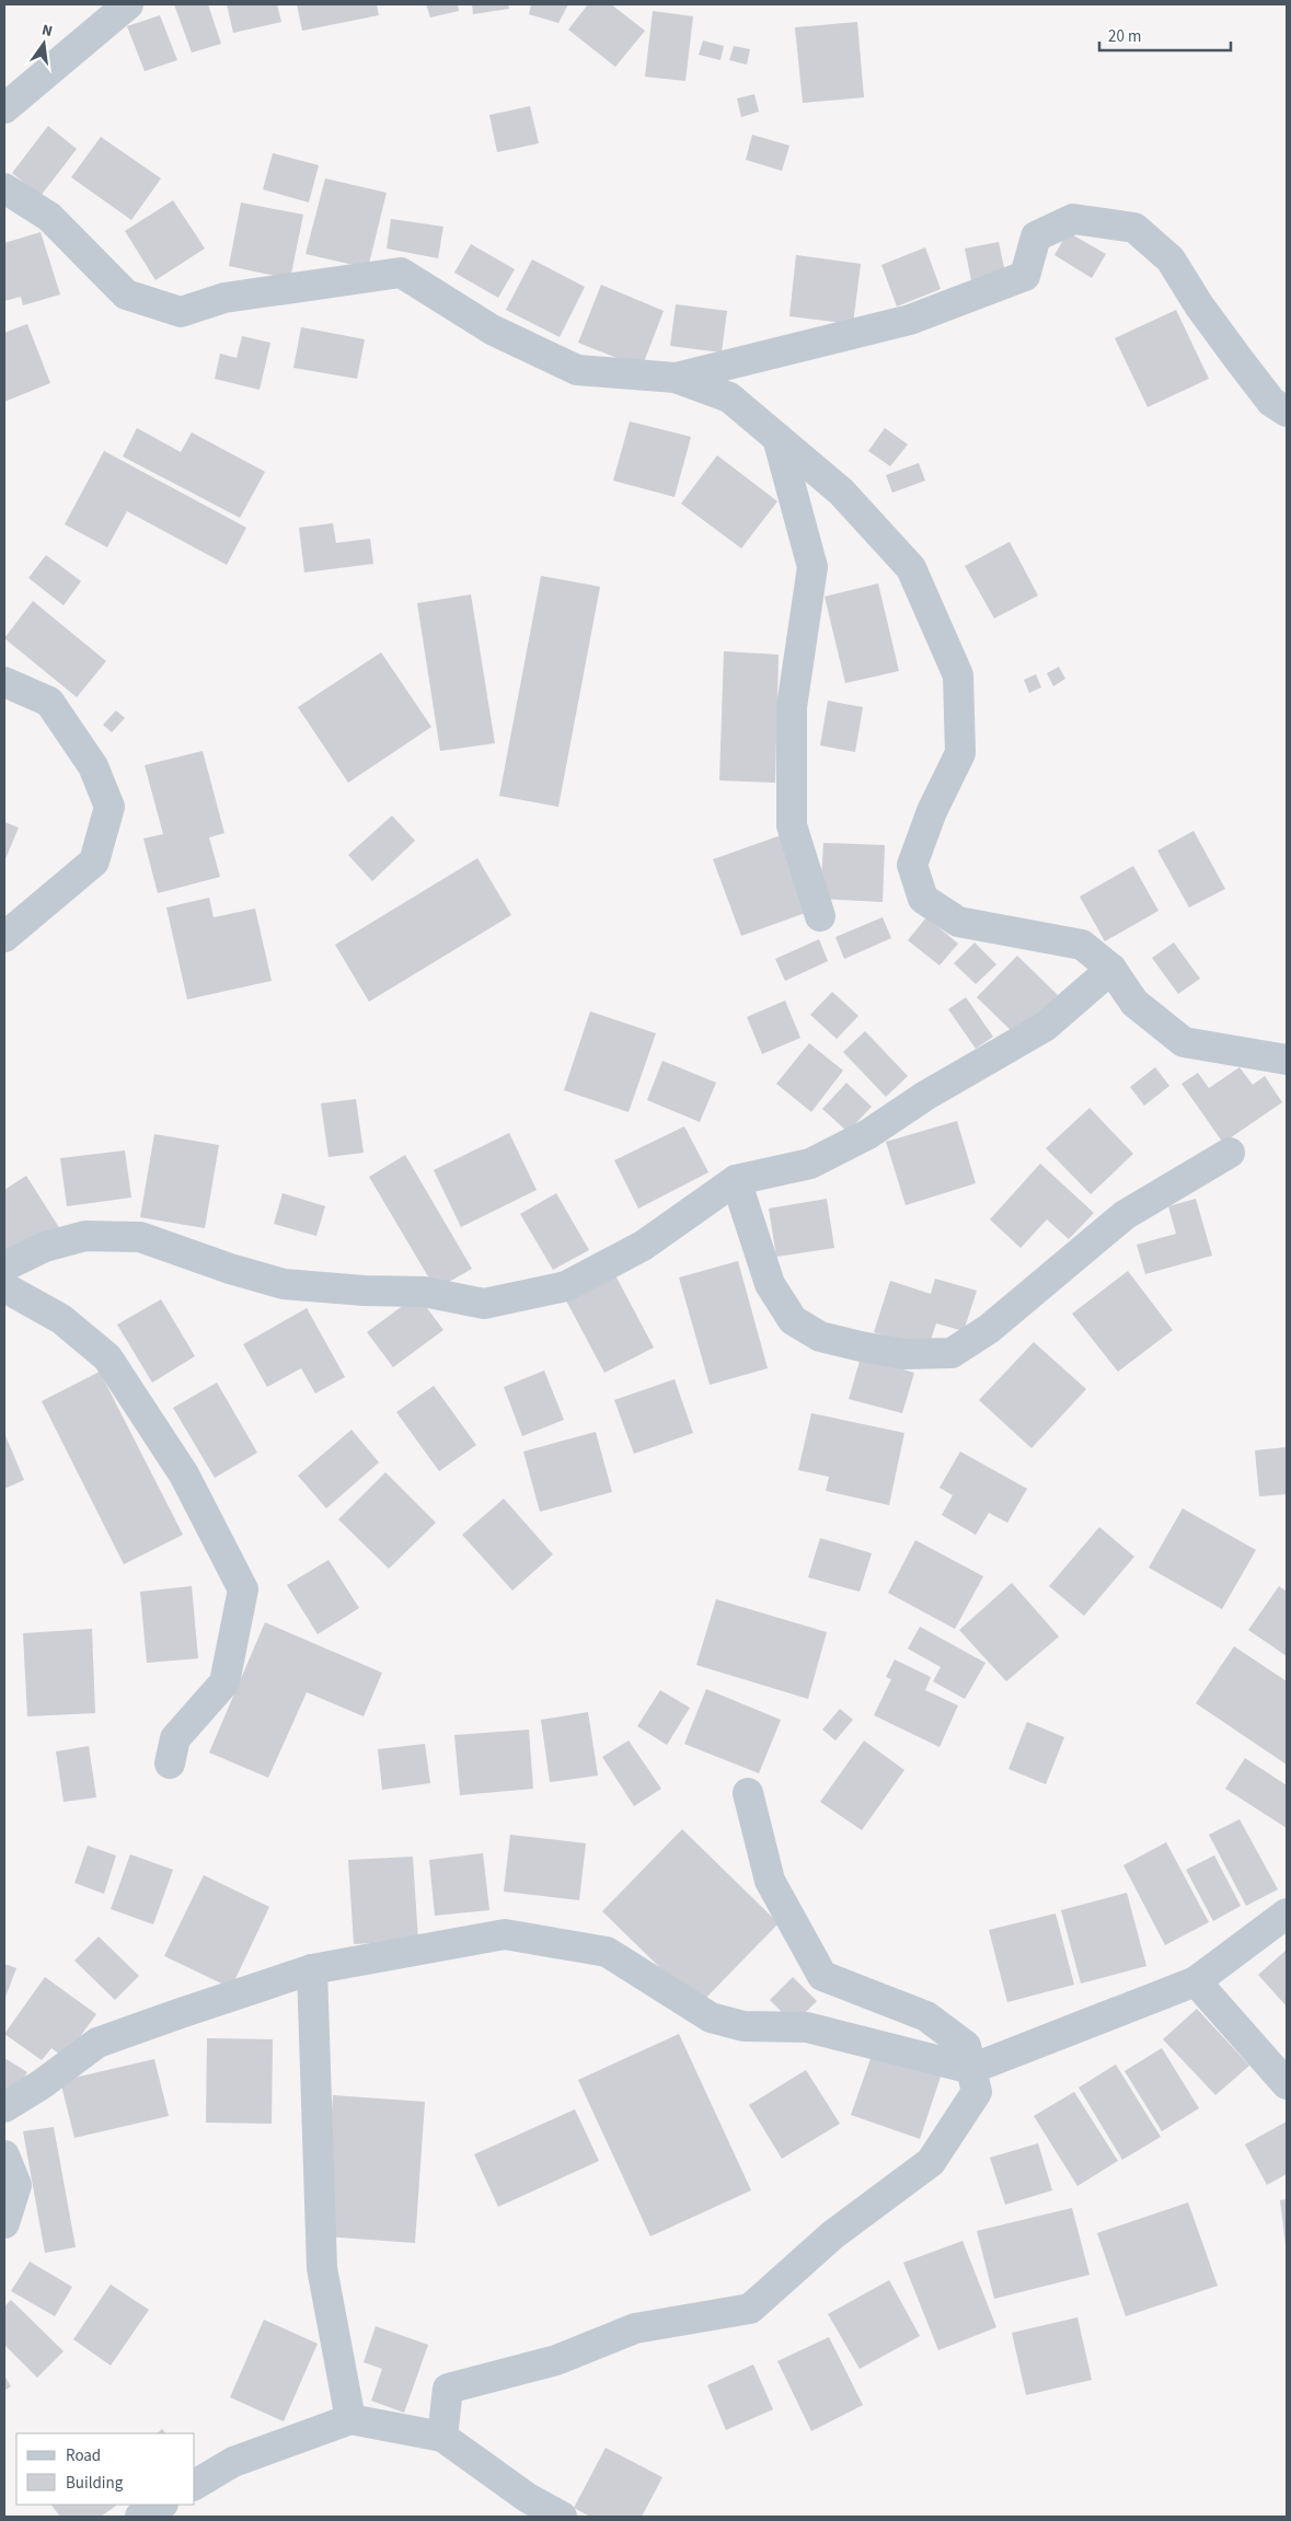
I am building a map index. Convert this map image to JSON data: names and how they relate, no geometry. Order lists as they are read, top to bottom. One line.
{"legend":["Road","Building"],"scale_bar":"20 m","north":"top"}
